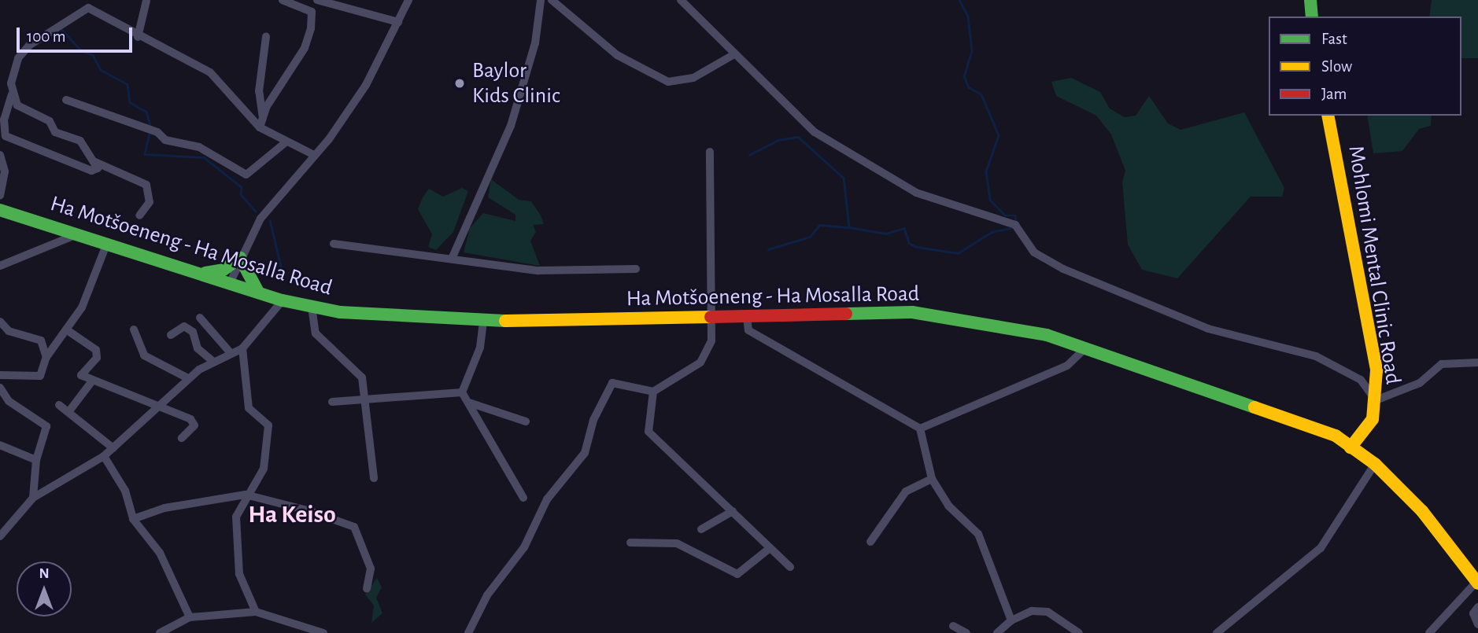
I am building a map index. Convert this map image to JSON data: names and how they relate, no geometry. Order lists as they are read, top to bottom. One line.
{"streets":{"main road":["Ha Motšoeneng - Ha Mosalla Road","Mohlomi Mental Clinic Road"]},"crossings":[["Ha Motšoeneng - Ha Mosalla Road","Mohlomi Mental Clinic Road"]],"districts":["Ha Keiso"],"places":["Baylor Kids Clinic"],"legend":["Fast","Slow","Jam"],"scale_bar":"100 m","north":"top"}
